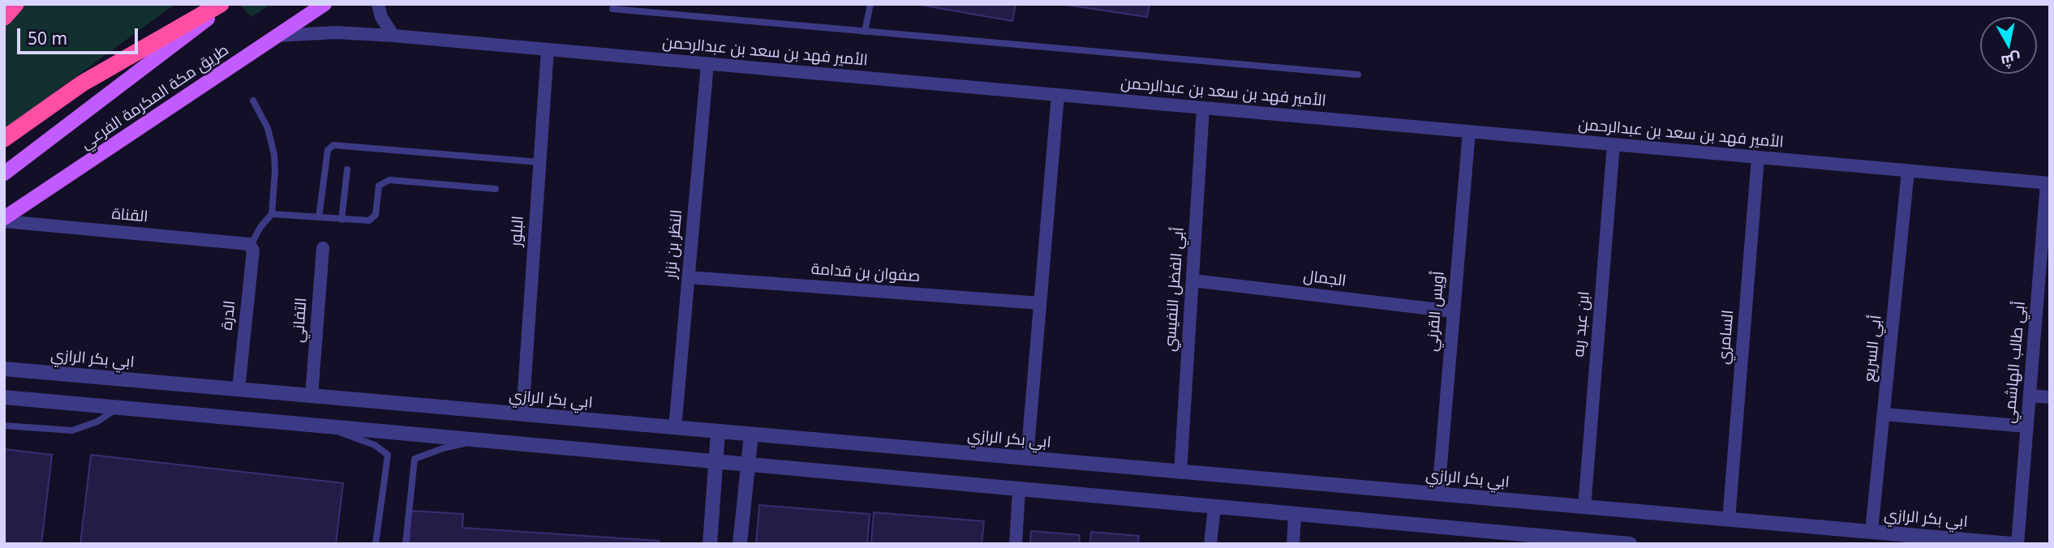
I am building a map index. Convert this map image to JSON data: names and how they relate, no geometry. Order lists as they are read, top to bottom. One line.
{"streets":{"main road":["طريق مكة المكرمة الفرعي"],"street":["الأمير فهد بن سعد بن عبدالرحمن","القناة","البلور","النظر بن نزار","صفوان بن قدامة","الجمال","أبي الفضل النفيسي","أويس القرني","الدرة","التفاني","ابن عبد ربه","السامري","أبي السريع","ابي بكر الرازي","أبي طالب الهاشمي"]},"crossings":[["الأمير فهد بن سعد بن عبدالرحمن","طريق مكة المكرمة الفرعي"],["الأمير فهد بن سعد بن عبدالرحمن","البلور"],["الأمير فهد بن سعد بن عبدالرحمن","النظر بن نزار"],["الأمير فهد بن سعد بن عبدالرحمن","أبي الفضل النفيسي"],["الأمير فهد بن سعد بن عبدالرحمن","أويس القرني"],["الأمير فهد بن سعد بن عبدالرحمن","ابن عبد ربه"],["الأمير فهد بن سعد بن عبدالرحمن","السامري"],["الأمير فهد بن سعد بن عبدالرحمن","أبي السريع"],["الأمير فهد بن سعد بن عبدالرحمن","أبي طالب الهاشمي"],["طريق مكة المكرمة الفرعي","القناة"],["القناة","الدرة"],["البلور","ابي بكر الرازي"],["النظر بن نزار","صفوان بن قدامة"],["النظر بن نزار","ابي بكر الرازي"],["الجمال","أبي الفضل النفيسي"],["الجمال","أويس القرني"],["أبي الفضل النفيسي","ابي بكر الرازي"],["أويس القرني","ابي بكر الرازي"],["الدرة","ابي بكر الرازي"],["التفاني","ابي بكر الرازي"],["ابن عبد ربه","ابي بكر الرازي"],["السامري","ابي بكر الرازي"],["أبي السريع","ابي بكر الرازي"]],"scale_bar":"50 m","north":"bottom"}
